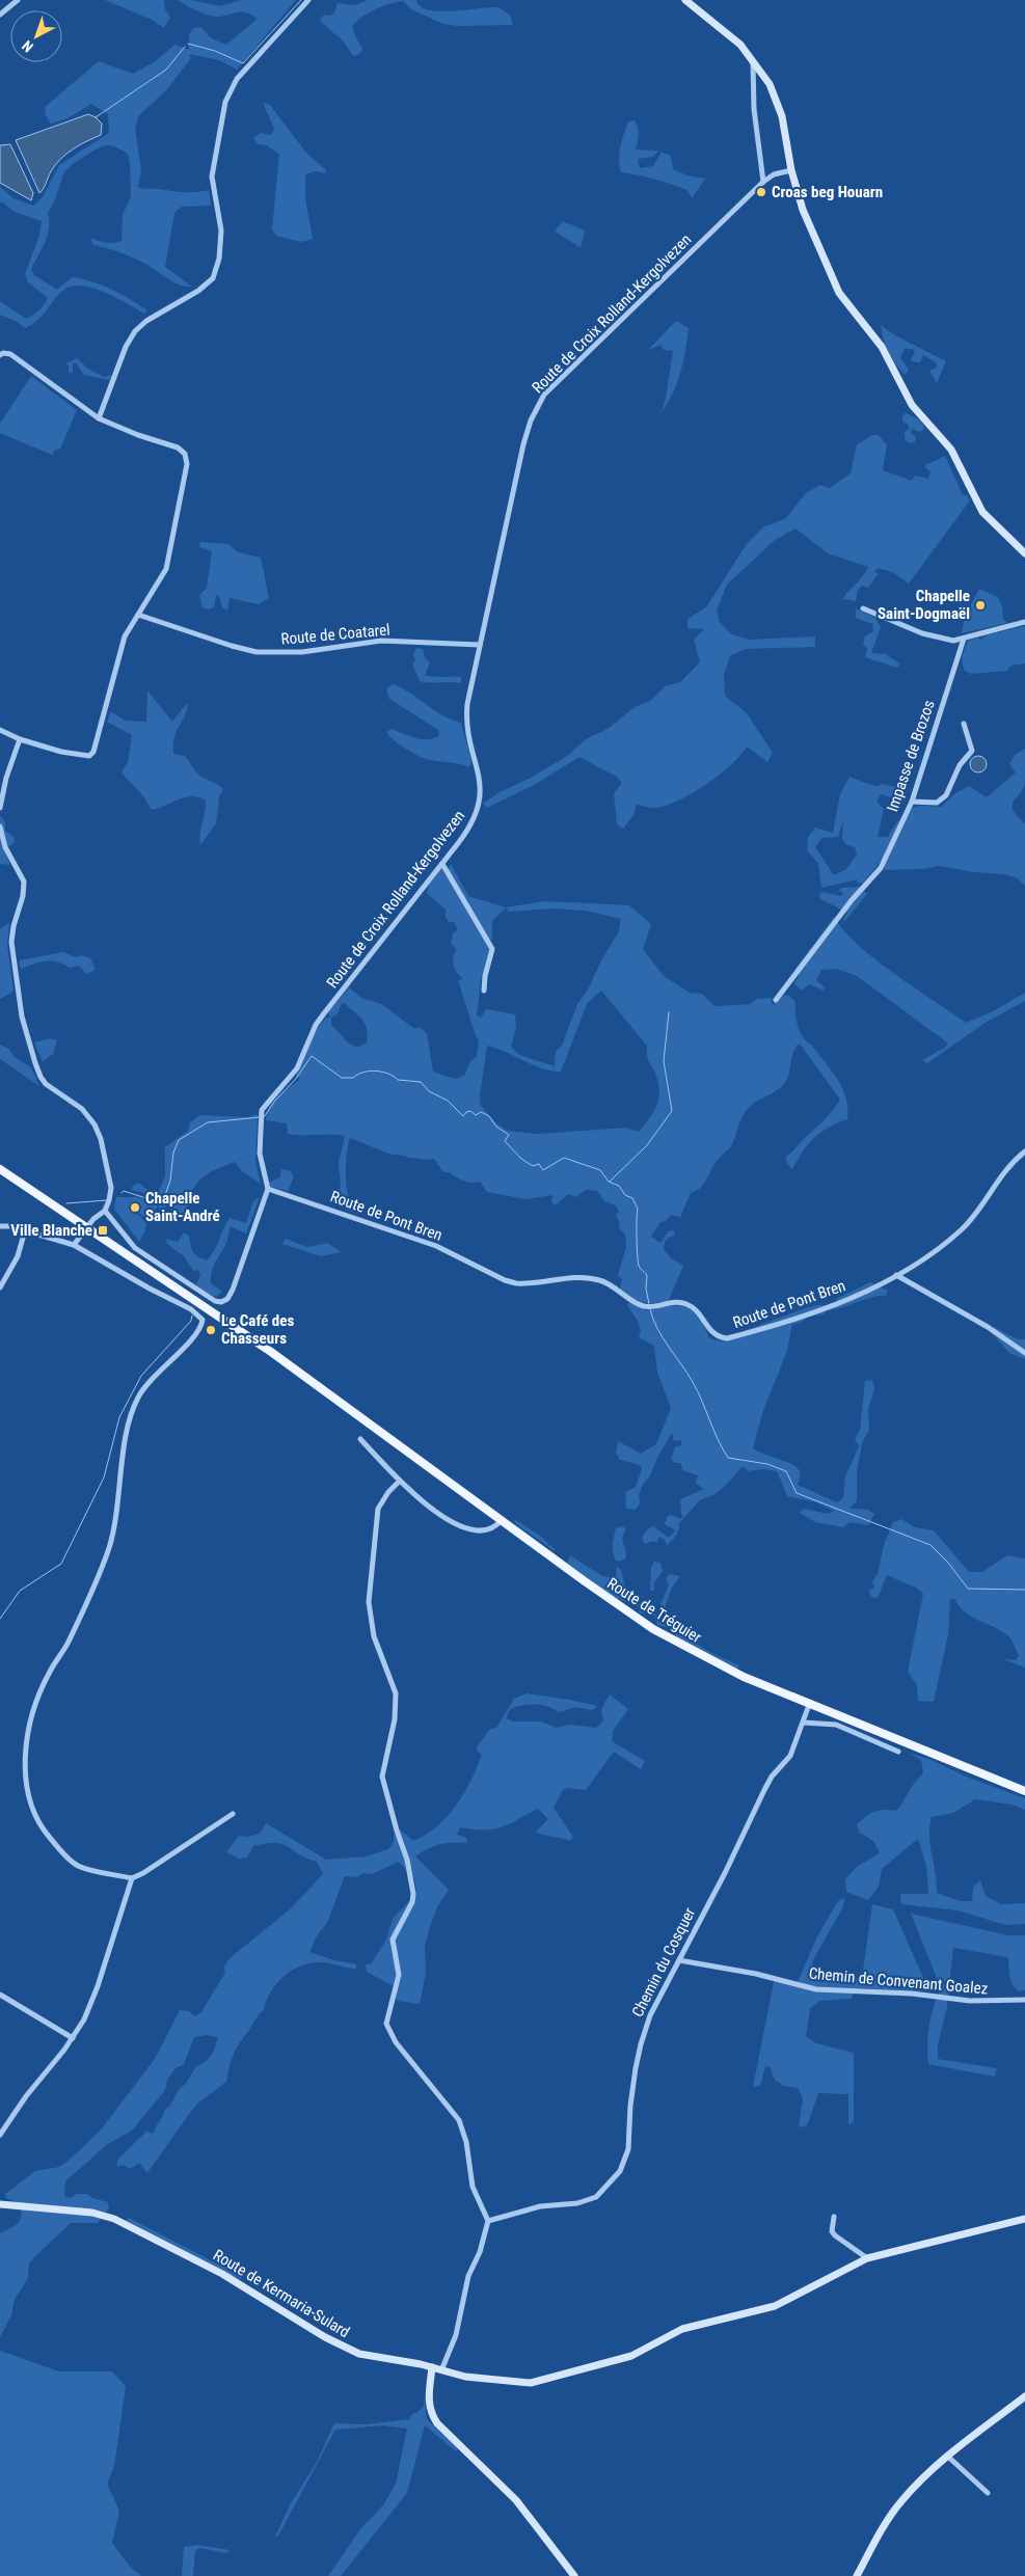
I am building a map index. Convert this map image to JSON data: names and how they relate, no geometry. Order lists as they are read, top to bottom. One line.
{"streets":{"main road":["Route de Tréguier"],"street":["Route de Croix Rolland-Kergolvezen","Route de Coatarel","Impasse de Brozos","Route de Pont Bren","Chemin du Cosquer","Chemin de Convenant Goalez","Route de Kermaria-Sulard"]},"crossings":[["Route de Croix Rolland-Kergolvezen","Route de Coatarel"],["Route de Croix Rolland-Kergolvezen","Route de Pont Bren"],["Route de Tréguier","Chemin du Cosquer"],["Chemin du Cosquer","Chemin de Convenant Goalez"]],"places":{"other":["Croas beg Houarn","Chapelle Saint-Dogmaël","Chapelle Saint-André","Le Café des Chasseurs"],"transit":["Ville Blanche"]},"north":"bottom left"}
